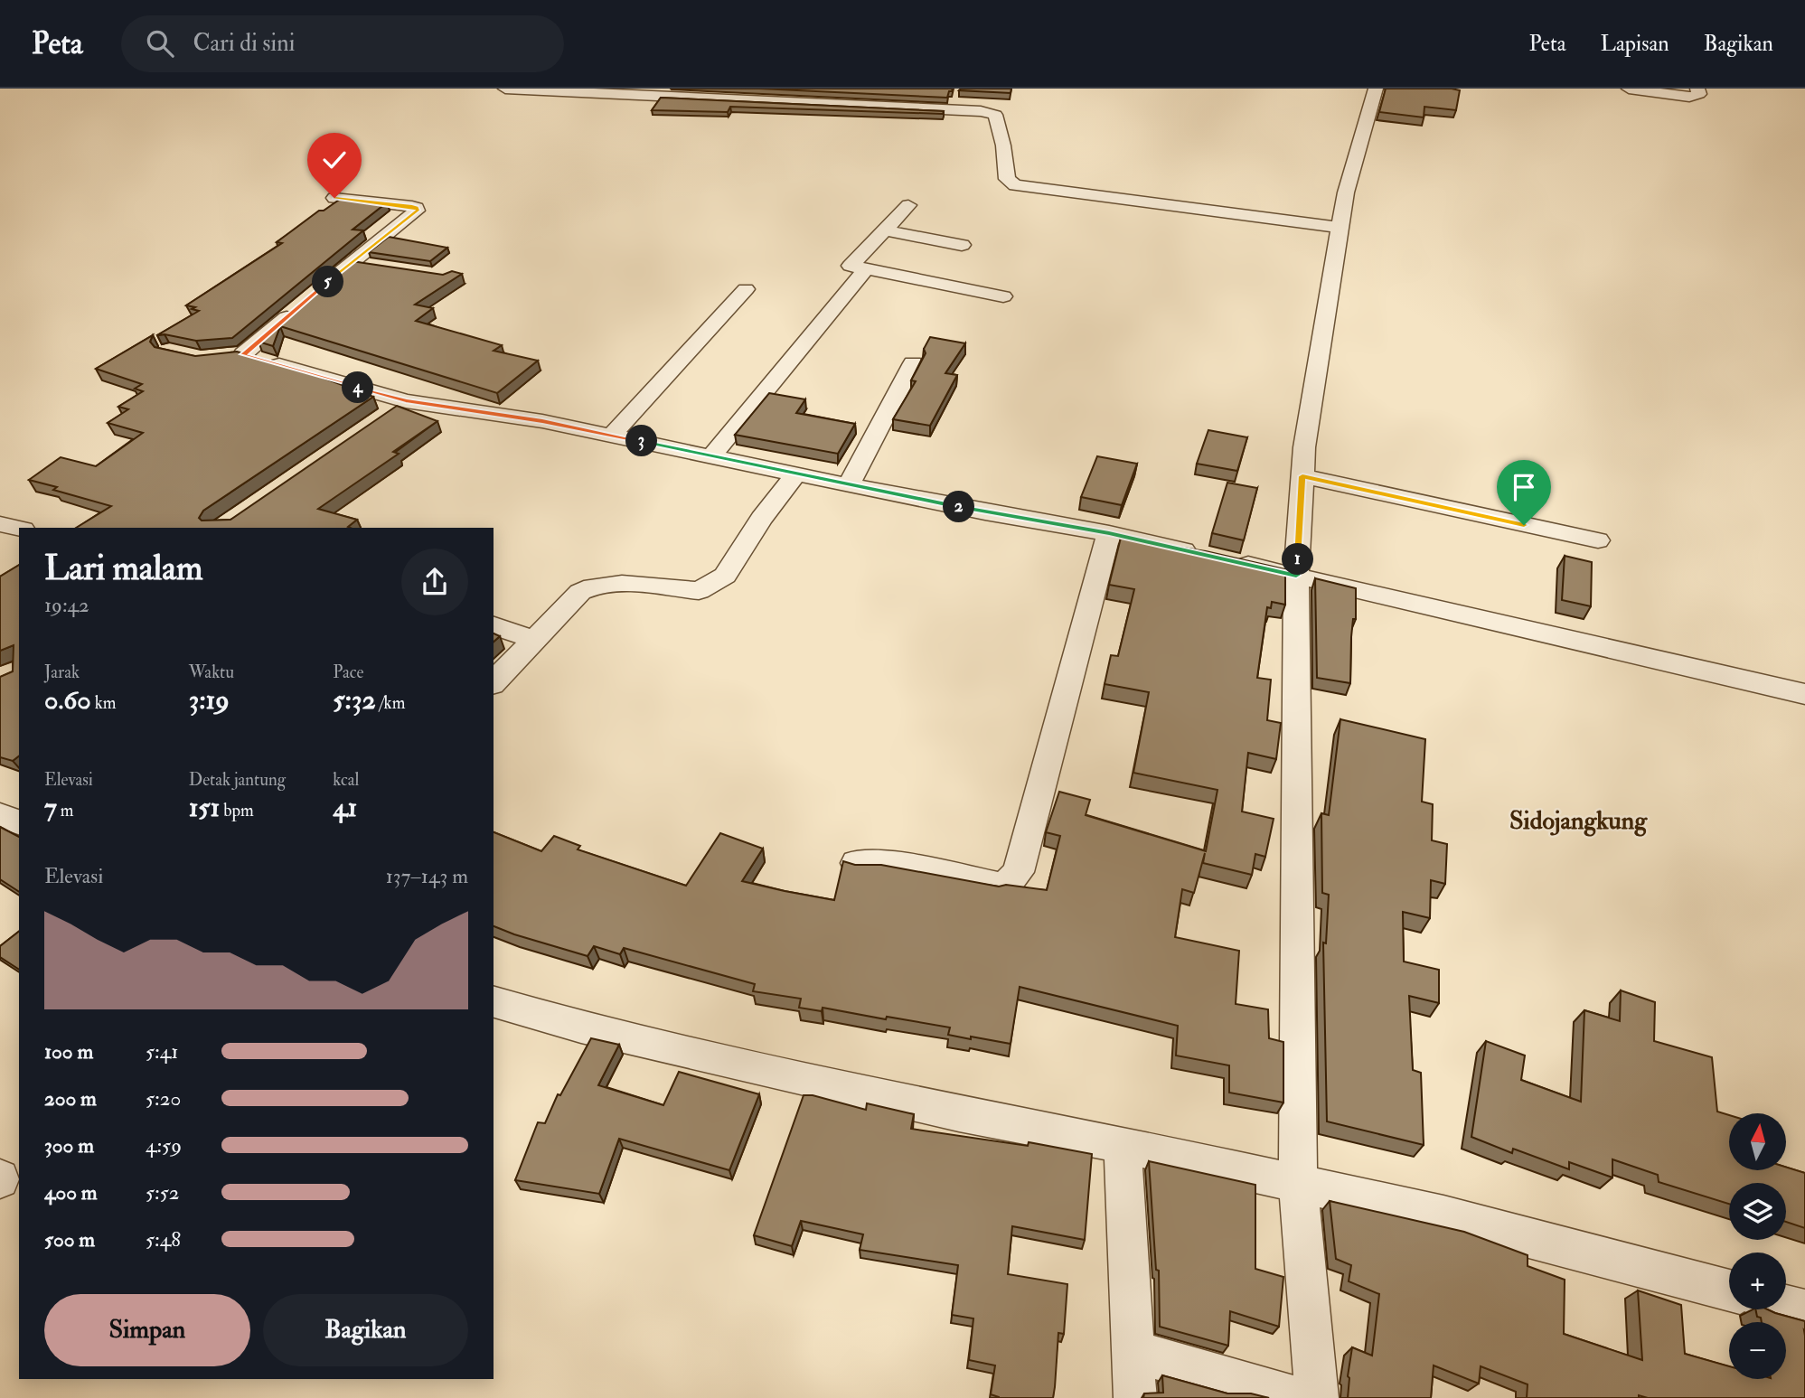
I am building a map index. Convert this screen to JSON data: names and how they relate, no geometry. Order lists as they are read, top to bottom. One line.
{"districts":["Sidojangkung"],"north":"top","page":{"header":"Peta","search":"Cari di sini","nav":["Peta","Lapisan","Bagikan"],"pins":["5","4","3","2","1"],"heading":["Lari malam","19:42"],"stats":[["Jarak","0.60 km"],["Waktu","3:19"],["Pace","5:32 /km"],["Elevasi","7 m"],["Detak jantung","151 bpm"],["kcal","41"]],"chart":["Elevasi","137–143 m"],"list":[{"name":"100 m","note":"5:41"},{"name":"200 m","note":"5:20"},{"name":"300 m","note":"4:59"},{"name":"400 m","note":"5:52"},{"name":"500 m","note":"5:48"}],"map_buttons":["+","−"],"buttons":["Simpan","Bagikan"]}}
